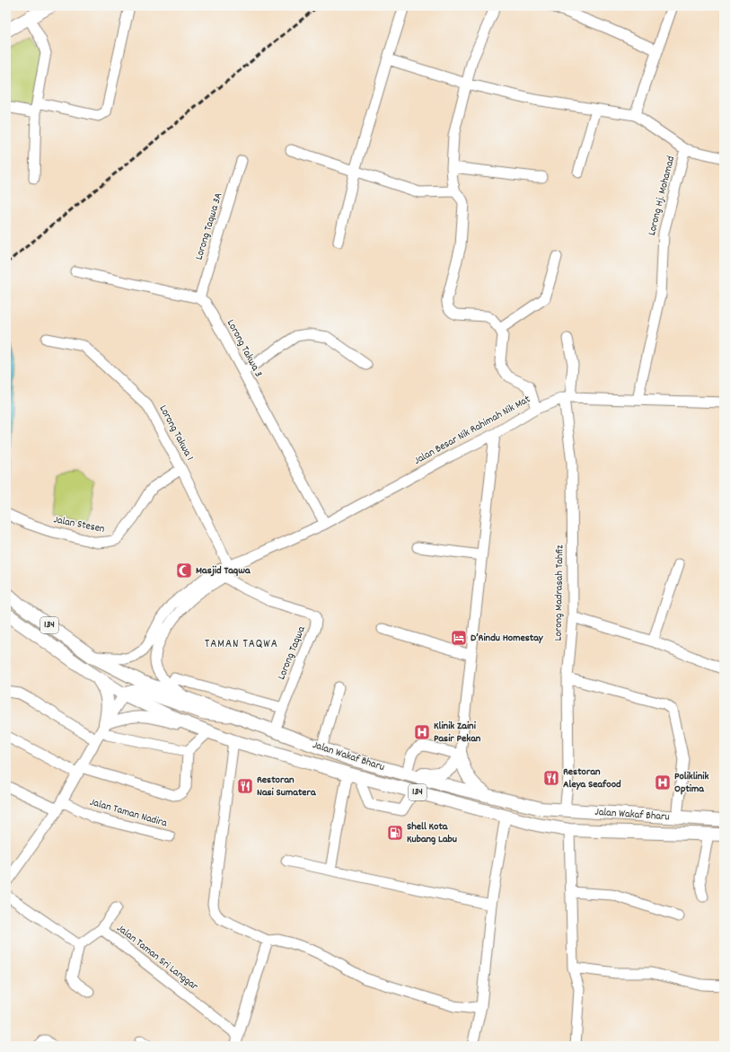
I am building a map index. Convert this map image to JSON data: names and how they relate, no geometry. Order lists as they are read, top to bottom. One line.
{"streets":{"main road":["134","Jalan Wakaf Bharu"],"street":["Lorong Hj. Mohamad","Lorong Taqwa 3A","Lorong Takwa 3","Jalan Besar Nik Rahimah Nik Mat","Lorong Takwa 1","Jalan Stesen","Lorong Madrasah Tahfiz","Lorong Taqwa","Jalan Taman Nadira","Jalan Taman Sri Langgar"]},"crossings":[["Lorong Hj. Mohamad","Jalan Besar Nik Rahimah Nik Mat"],["Lorong Taqwa 3A","Lorong Takwa 3"],["Lorong Takwa 3","Jalan Besar Nik Rahimah Nik Mat"],["Jalan Besar Nik Rahimah Nik Mat","Lorong Takwa 1"],["Jalan Besar Nik Rahimah Nik Mat","Lorong Madrasah Tahfiz"],["Jalan Besar Nik Rahimah Nik Mat","Lorong Taqwa"],["Jalan Besar Nik Rahimah Nik Mat","Jalan Wakaf Bharu"],["Lorong Takwa 1","Jalan Stesen"],["Lorong Madrasah Tahfiz","Jalan Wakaf Bharu"],["Lorong Taqwa","Jalan Wakaf Bharu"]],"districts":["TAMAN TAQWA"],"places":{"mosque":["Masjid Taqwa"],"hotel":["D’Rindu Homestay"],"hospital":["Klinik Zaini Pasir Pekan","Poliklinik Optima"],"restaurant":["Restoran Aleya Seafood","Restoran Nasi Sumatera"],"fuel station":["Shell Kota Kubang Labu"]}}
